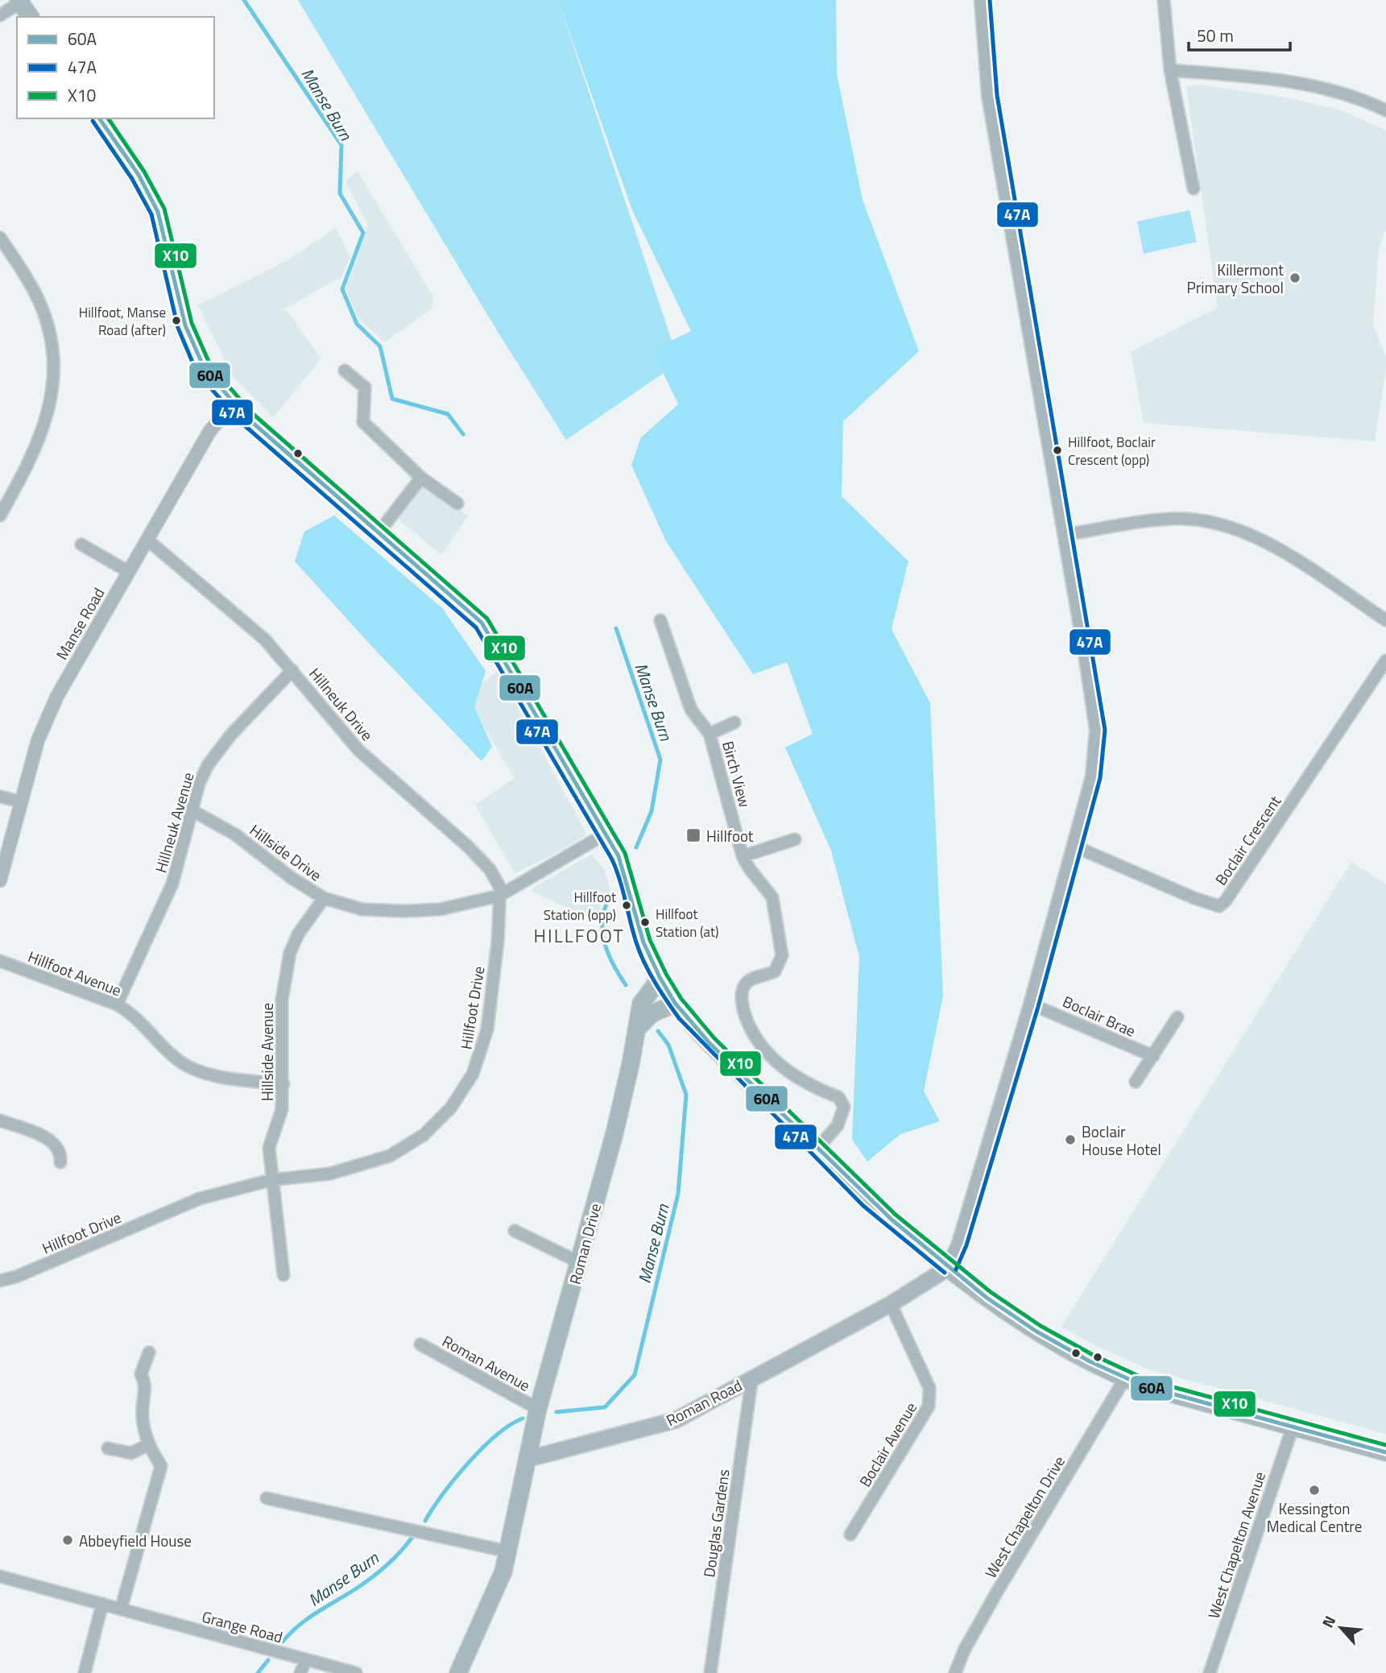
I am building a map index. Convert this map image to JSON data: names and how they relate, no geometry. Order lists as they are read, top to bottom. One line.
{"streets":{"main road":["Roman Drive","Roman Road"],"street":["Manse Road","Hillneuk Drive","Birch View","Hillneuk Avenue","Boclair Crescent","Hillside Drive","Hillfoot Avenue","Hillfoot Drive","Boclair Brae","Hillside Avenue","Roman Avenue","Boclair Avenue","West Chapelton Drive","Douglas Gardens","West Chapelton Avenue","Grange Road"]},"crossings":[["Manse Road","Hillneuk Drive"],["Hillneuk Drive","Hillneuk Avenue"],["Hillneuk Drive","Hillside Drive"],["Hillneuk Drive","Hillfoot Drive"],["Hillneuk Avenue","Hillside Drive"],["Hillneuk Avenue","Hillfoot Avenue"],["Hillside Drive","Hillfoot Drive"],["Hillside Drive","Hillside Avenue"],["Hillfoot Avenue","Hillside Avenue"],["Hillfoot Drive","Hillside Avenue"],["Roman Drive","Roman Avenue"],["Roman Drive","Roman Road"],["Roman Road","Boclair Avenue"],["Roman Road","Douglas Gardens"]],"districts":["HILLFOOT"],"water":["Manse Burn"],"places":{"other":["Killermont Primary School","Hillfoot, Manse Road (after)","Hillfoot, Boclair Crescent (opp)","Hillfoot Station (opp)","Hillfoot Station (at)","Boclair House Hotel","Kessington Medical Centre","Abbeyfield House"],"transit":["Hillfoot"]},"lines":["transit line 47A","transit line 60A","transit line X10"],"legend":["60A","47A","X10"],"scale_bar":"50 m","north":"top left"}
